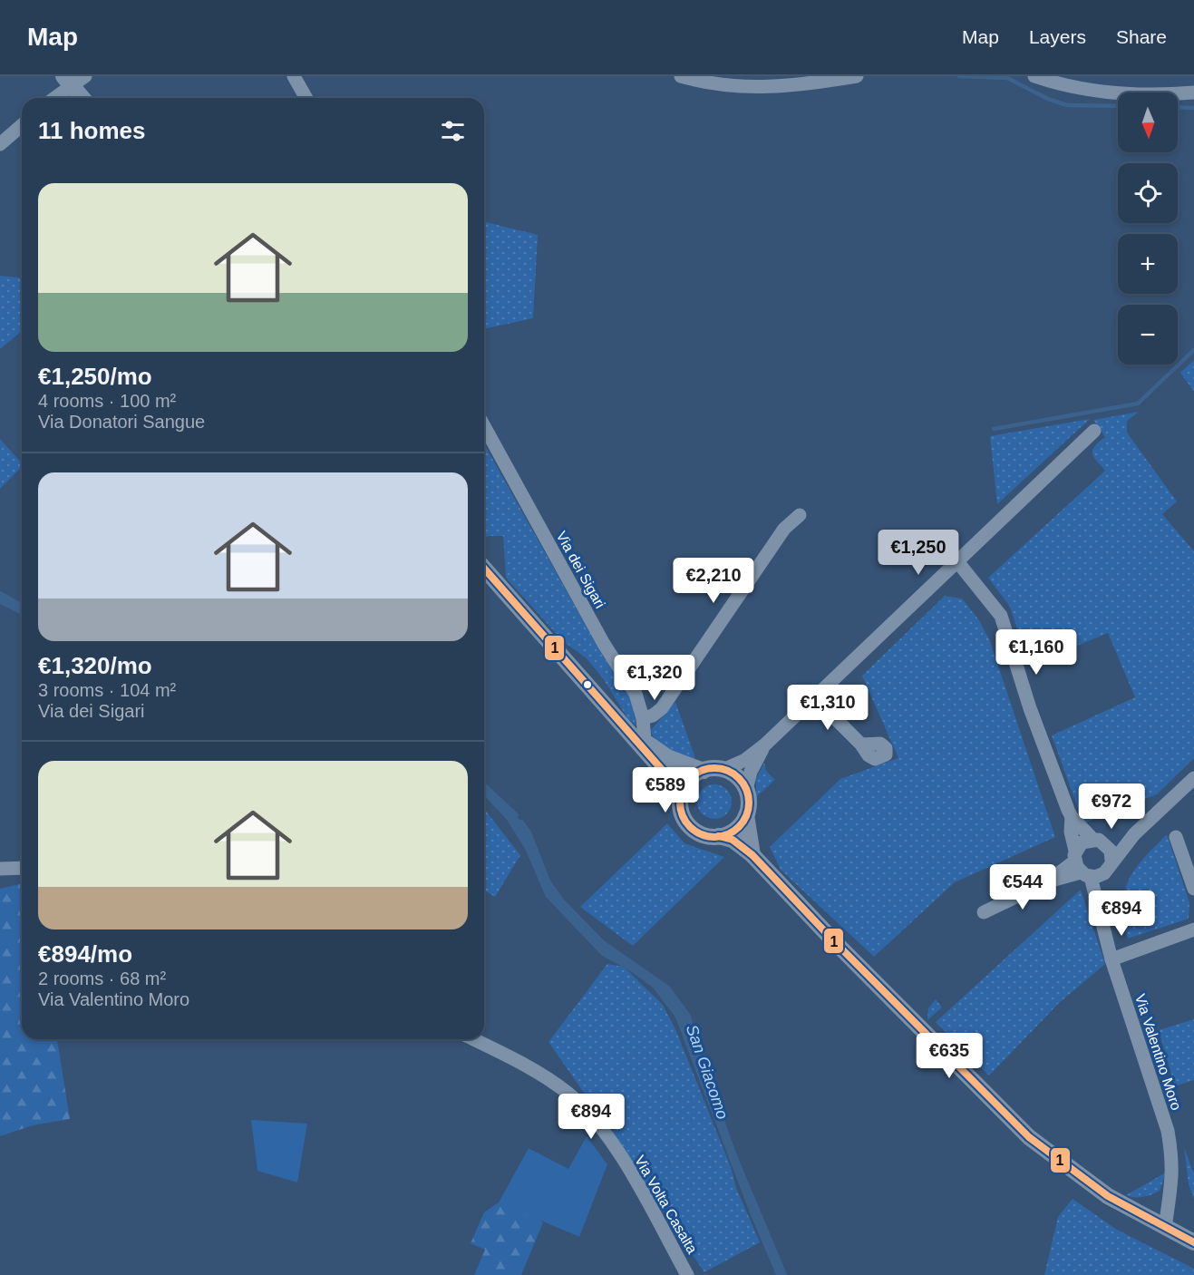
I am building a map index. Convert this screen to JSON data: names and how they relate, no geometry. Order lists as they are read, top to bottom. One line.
{"streets":{"street":["Via dei Sigari","Via Valentino Moro","Via Volta Casalta"]},"water":["San Giacomo"],"lines":["transit line 1"],"north":"bottom","page":{"header":"Map","nav":["Map","Layers","Share"],"map_buttons":["+","−"],"heading":"11 homes","list":[{"name":"€1,250/mo","note":"4 rooms · 100 m² · Via Donatori Sangue"},{"name":"€1,320/mo","note":"3 rooms · 104 m² · Via dei Sigari"},{"name":"€894/mo","note":"2 rooms · 68 m² · Via Valentino Moro"}],"price":["€1,250","€2,210","€1,160","€1,320","€1,310","€589","€972","€544","€894","€635","€894"]}}
